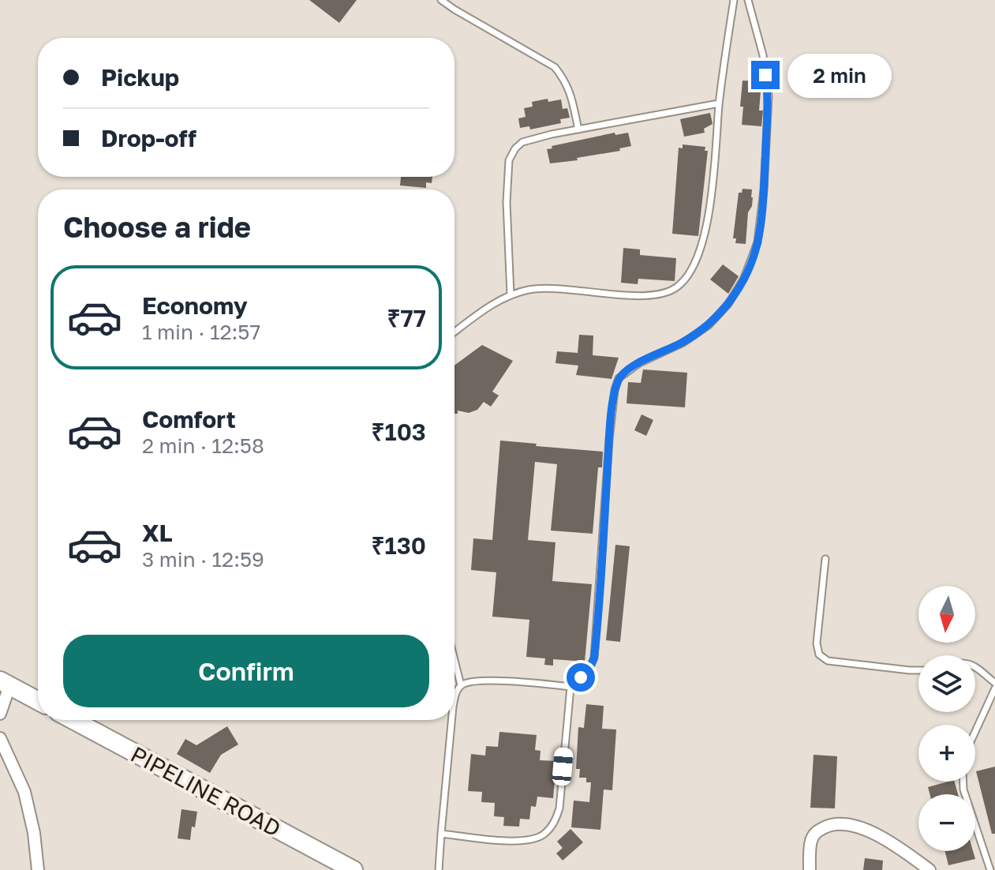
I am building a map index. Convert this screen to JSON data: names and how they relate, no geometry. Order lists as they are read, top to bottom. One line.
{"streets":{"main road":["PIPELINE ROAD"]},"north":"bottom","page":{"banner":["Pickup","Drop-off"],"bubble":"2 min","heading":"Choose a ride","list":[{"name":"Economy","note":"1 min · 12:57","value":"₹77"},{"name":"Comfort","note":"2 min · 12:58","value":"₹103"},{"name":"XL","note":"3 min · 12:59","value":"₹130"}],"map_buttons":["+","−"],"buttons":"Confirm"}}
